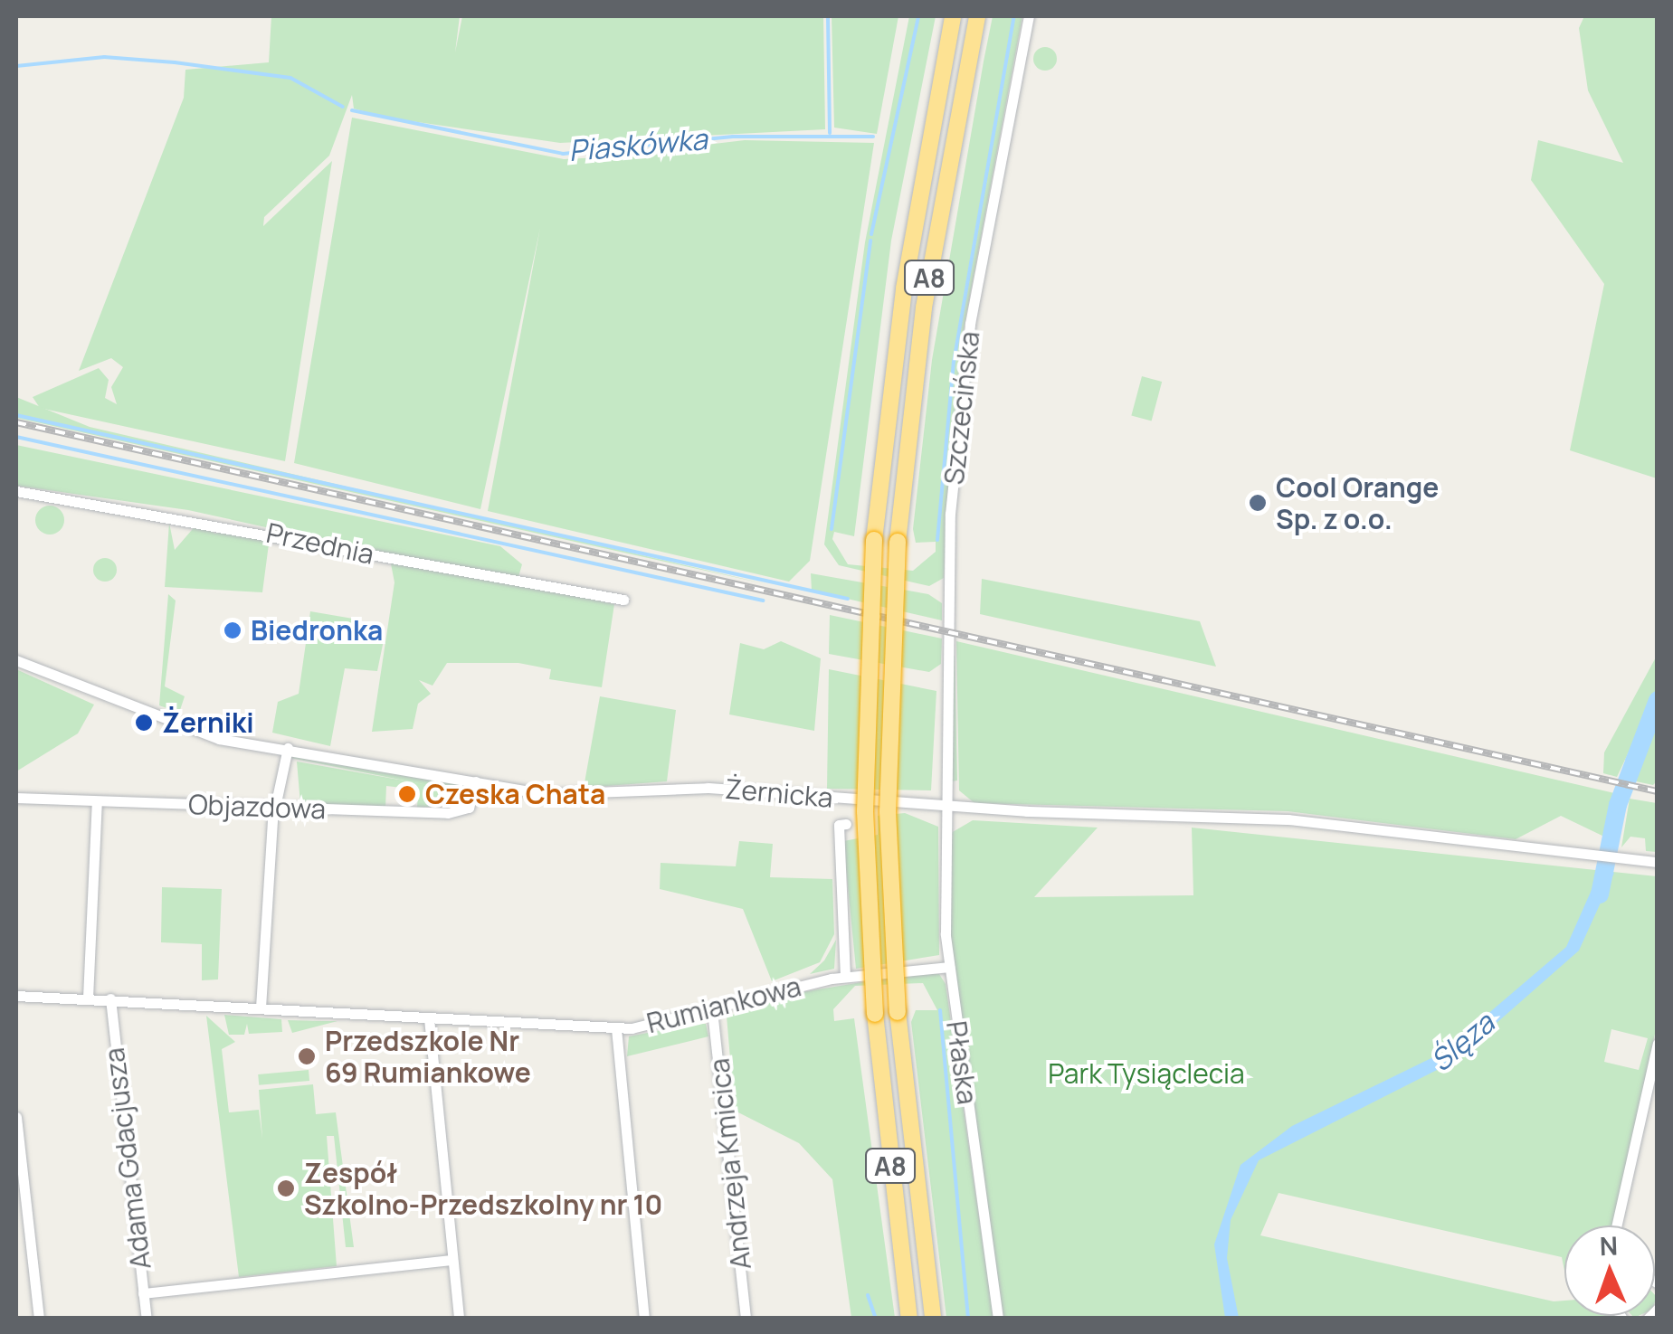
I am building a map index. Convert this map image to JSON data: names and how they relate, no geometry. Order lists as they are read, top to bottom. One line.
{"streets":{"highway":["A8"],"street":["Szczecińska","Przednia","Żernicka","Objazdowa","Rumiankowa","Płaska","Adama Gdacjusza","Andrzeja Kmicica"]},"crossings":[["Szczecińska","Żernicka"],["Szczecińska","Płaska"],["Żernicka","Objazdowa"],["Żernicka","Płaska"],["Rumiankowa","Płaska"],["Rumiankowa","Adama Gdacjusza"],["Rumiankowa","Andrzeja Kmicica"]],"water":["Piaskówka","Ślęza"],"parks":["Park Tysiąclecia"],"places":["Cool Orange Sp. z o.o.","Biedronka","Żerniki","Czeska Chata","Przedszkole Nr 69 Rumiankowe","Zespół Szkolno-Przedszkolny nr 10"],"north":"top"}
